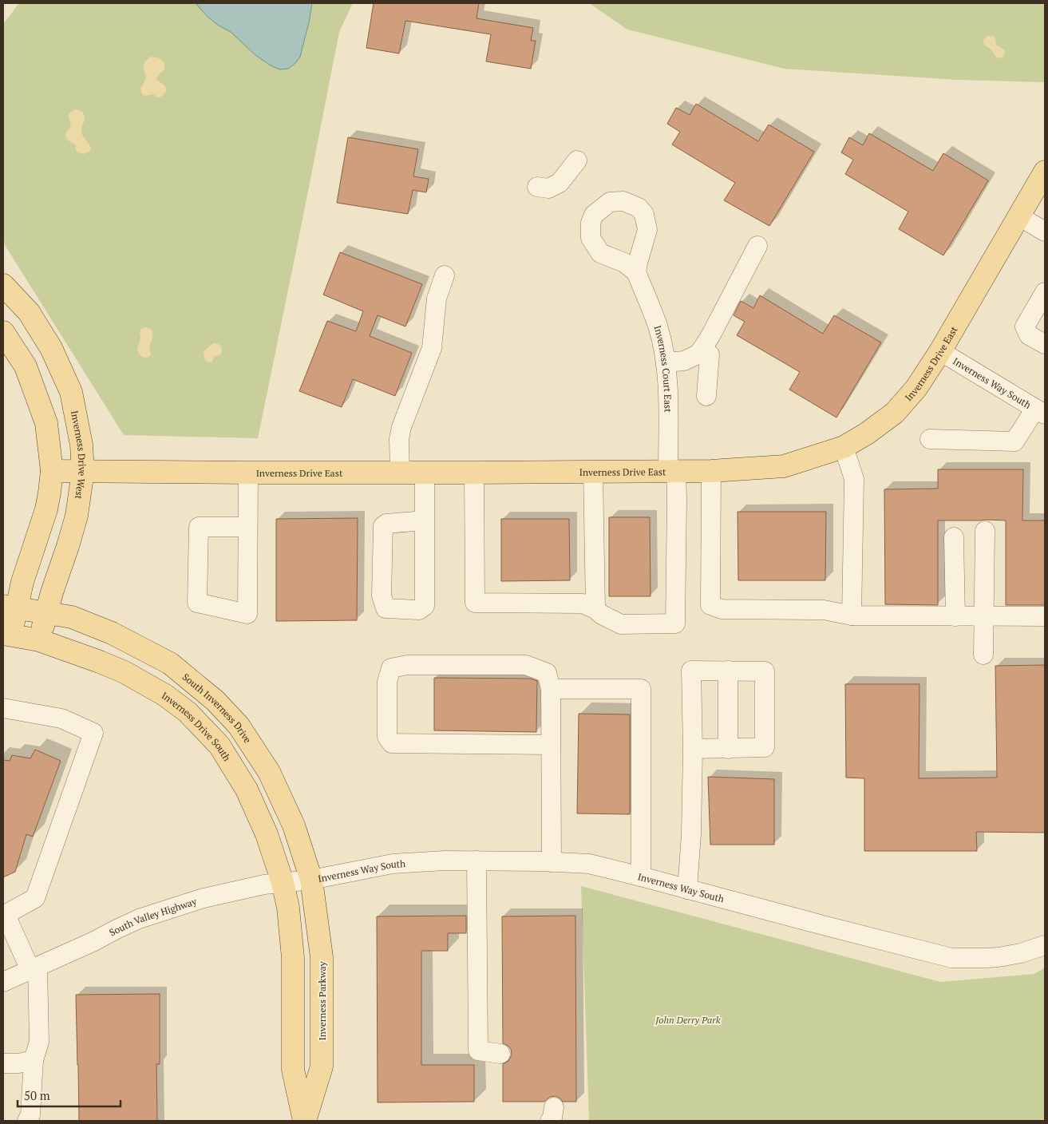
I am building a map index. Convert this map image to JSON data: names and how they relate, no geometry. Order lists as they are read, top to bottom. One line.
{"streets":{"main road":["Inverness Drive East","Inverness Drive West","South Inverness Drive","Inverness Drive South","Inverness Parkway"],"street":["Inverness Court East","Inverness Way South","South Valley Highway"]},"crossings":[["Inverness Drive East","Inverness Court East"],["Inverness Drive East","Inverness Way South"],["Inverness Drive East","Inverness Drive West"],["Inverness Way South","South Inverness Drive"],["Inverness Way South","South Valley Highway"],["Inverness Way South","Inverness Parkway"],["Inverness Drive West","South Inverness Drive"],["Inverness Drive West","Inverness Drive South"],["South Inverness Drive","South Valley Highway"],["South Inverness Drive","Inverness Parkway"],["Inverness Drive South","South Valley Highway"],["Inverness Drive South","Inverness Parkway"],["South Valley Highway","Inverness Parkway"]],"parks":["John Derry Park"],"scale_bar":"50 m"}
